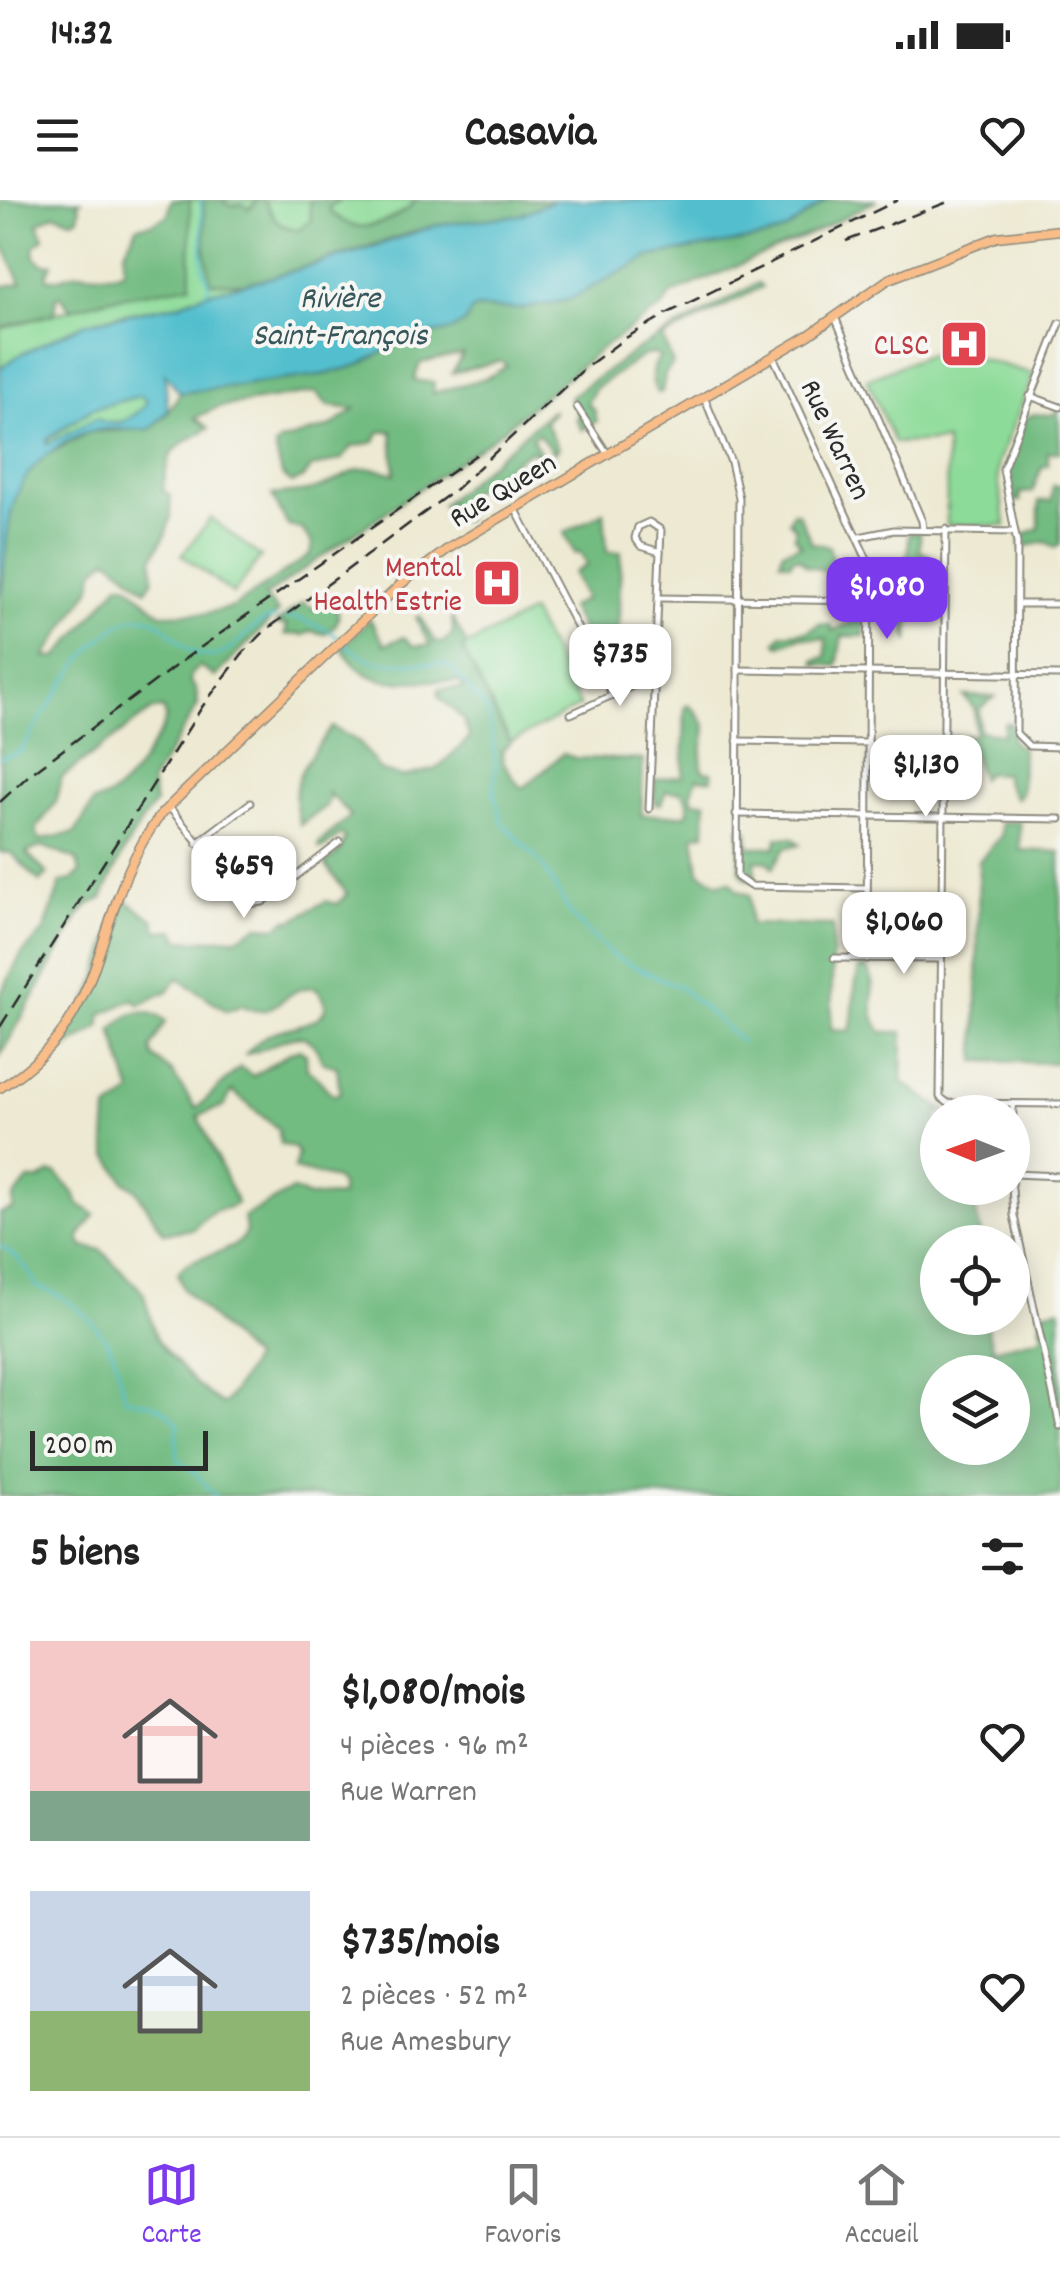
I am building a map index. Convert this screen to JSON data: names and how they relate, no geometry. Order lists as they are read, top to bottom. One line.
{"streets":{"main road":["Rue Queen"],"street":["Rue Warren"]},"crossings":[["Rue Warren","Rue Queen"]],"water":["Rivière Saint-François"],"places":{"hospital":["CLSC","Mental Health Estrie"]},"scale_bar":"200 m","north":"left","page":{"status":"14:32","header":"Casavia","price":["$1,080","$735","$1,130","$659","$1,060"],"scale":"200 m","heading":"5 biens","list":[{"name":"$1,080/mois","note":"4 pièces · 96 m² · Rue Warren"},{"name":"$735/mois","note":"2 pièces · 52 m² · Rue Amesbury"}],"tabs":["Carte","Favoris","Accueil"]}}
